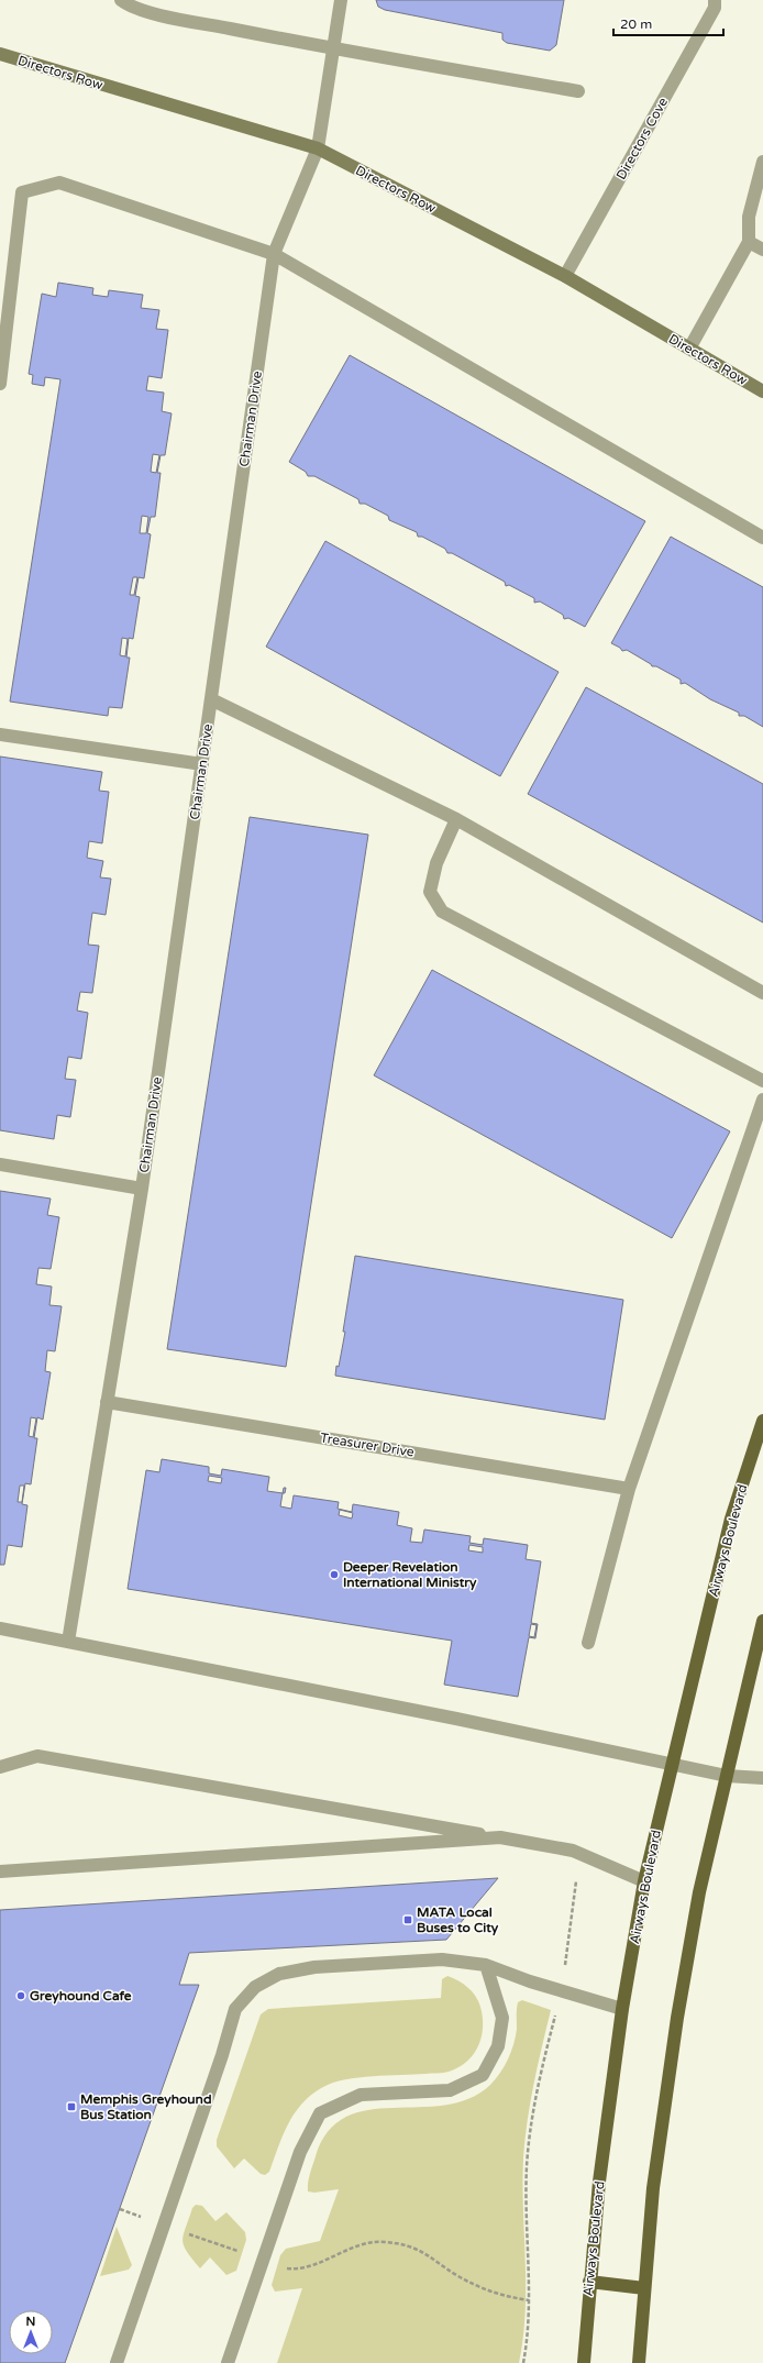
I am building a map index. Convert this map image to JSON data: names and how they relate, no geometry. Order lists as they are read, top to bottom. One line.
{"streets":{"main road":["Airways Boulevard"],"street":["Directors Row","Directors Cove","Chairman Drive","Treasurer Drive"]},"crossings":[["Directors Row","Directors Cove"],["Directors Row","Chairman Drive"],["Chairman Drive","Treasurer Drive"]],"places":{"other":["Deeper Revelation International Ministry","Greyhound Cafe"],"transit":["MATA Local Buses to City","Memphis Greyhound Bus Station"]},"scale_bar":"20 m","north":"top"}
